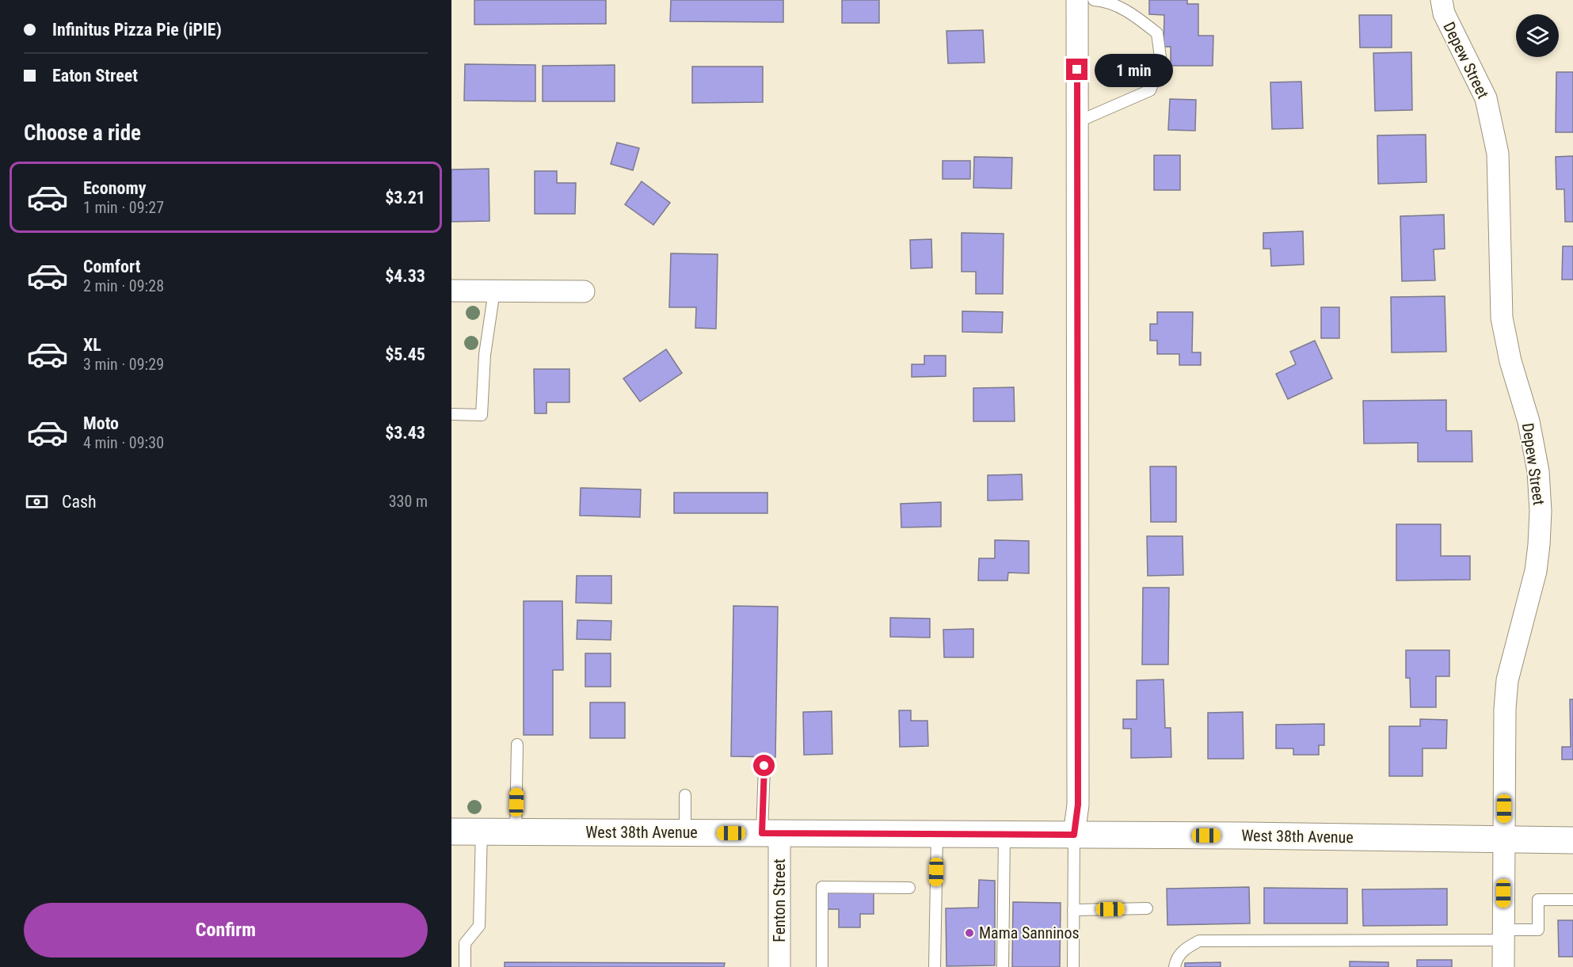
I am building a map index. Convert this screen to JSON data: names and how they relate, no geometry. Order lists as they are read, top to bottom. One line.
{"streets":{"main road":["West 38th Avenue"],"street":["Depew Street","Fenton Street"]},"crossings":[["Depew Street","West 38th Avenue"],["West 38th Avenue","Fenton Street"]],"places":["Mama Sanninos"],"page":{"banner":["Infinitus Pizza Pie (iPIE)","Eaton Street"],"bubble":"1 min","heading":"Choose a ride","list":[{"name":"Economy","note":"1 min · 09:27","value":"$3.21"},{"name":"Comfort","note":"2 min · 09:28","value":"$4.33"},{"name":"XL","note":"3 min · 09:29","value":"$5.45"},{"name":"Moto","note":"4 min · 09:30","value":"$3.43"}],"pay":["Cash","330 m"],"buttons":"Confirm"}}
